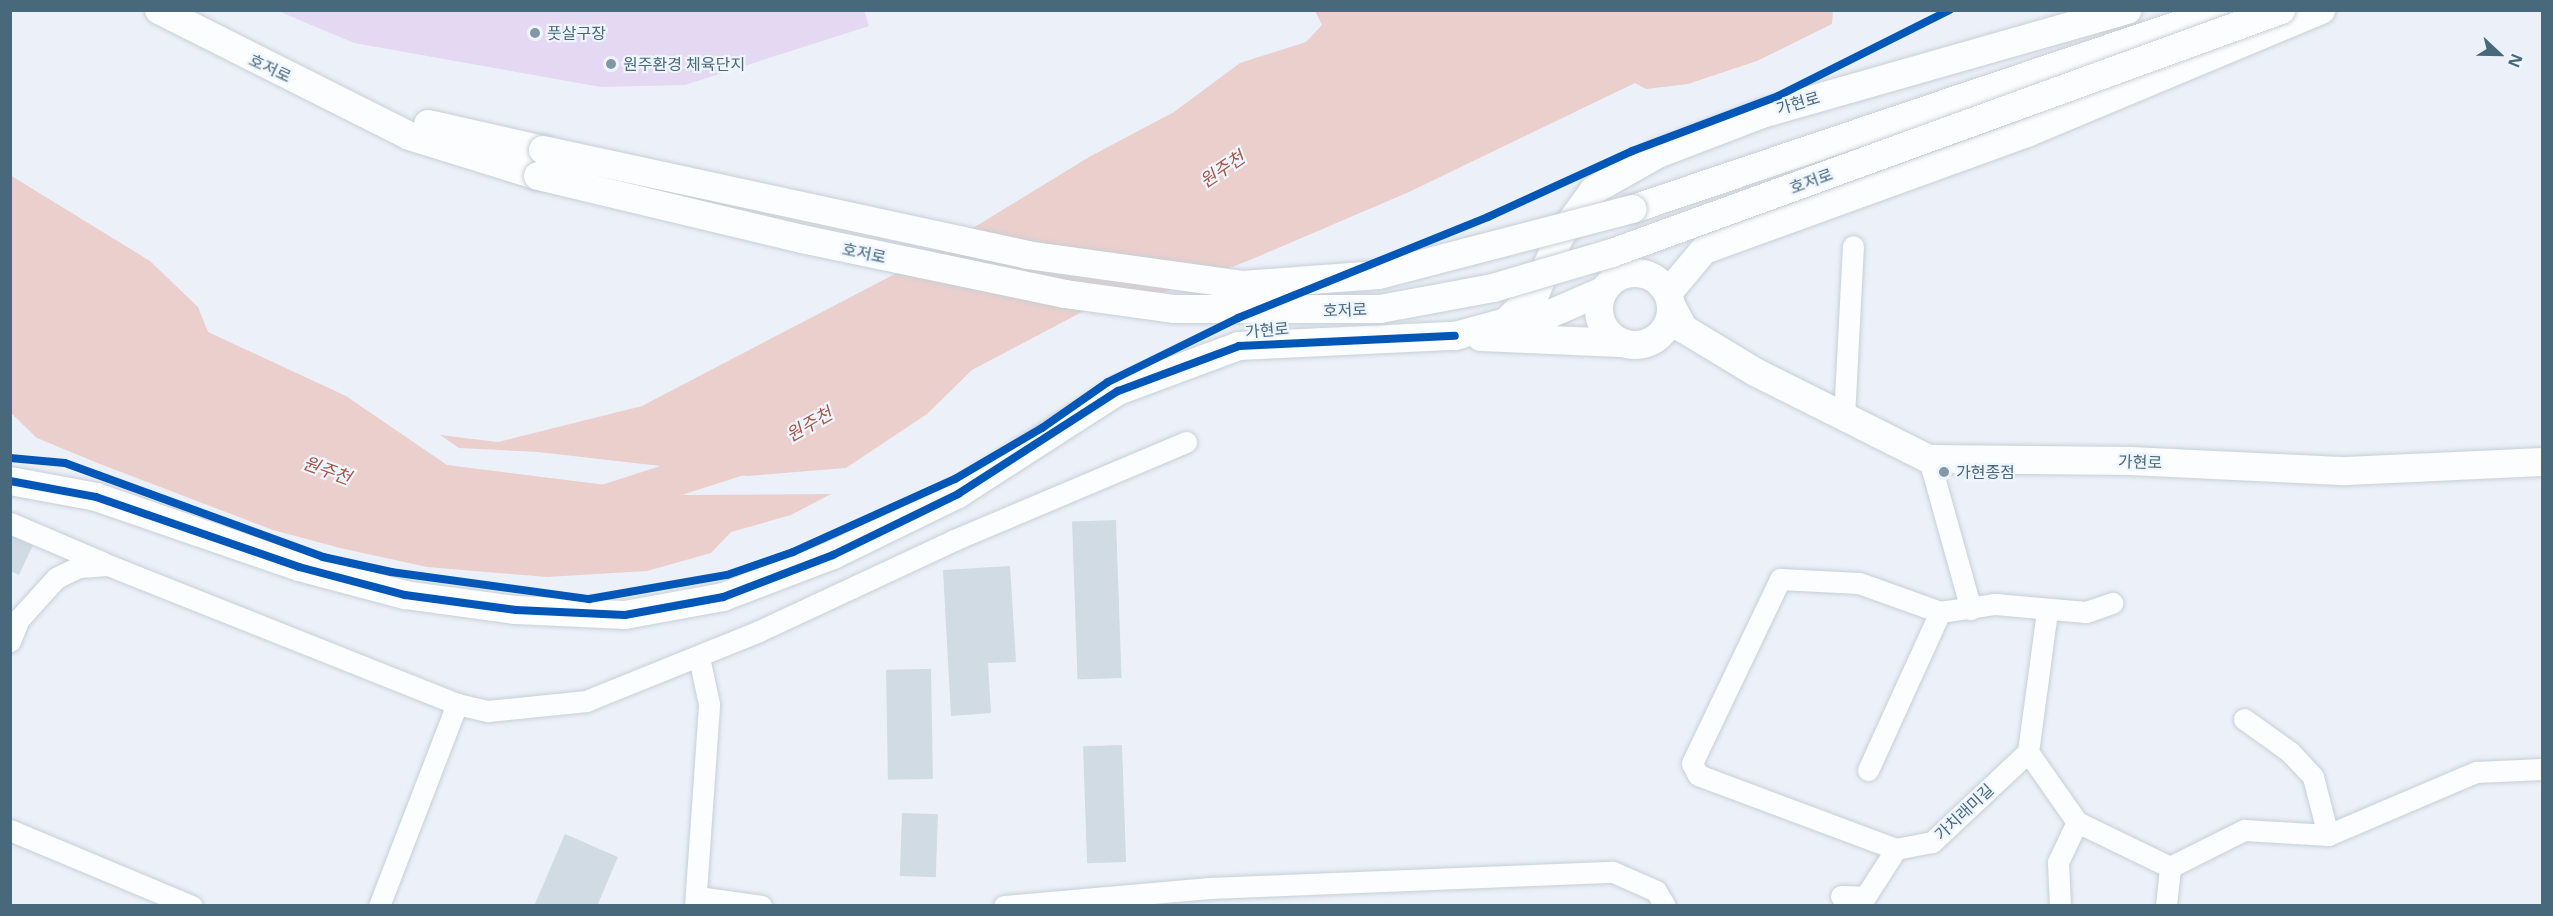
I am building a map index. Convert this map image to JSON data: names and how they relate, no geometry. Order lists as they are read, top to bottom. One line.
{"streets":{"street":["호저로","가현로","가치래미길"]},"water":["원주천"],"places":["풋살구장","원주환경 체육단지","가현종점"],"north":"right"}
